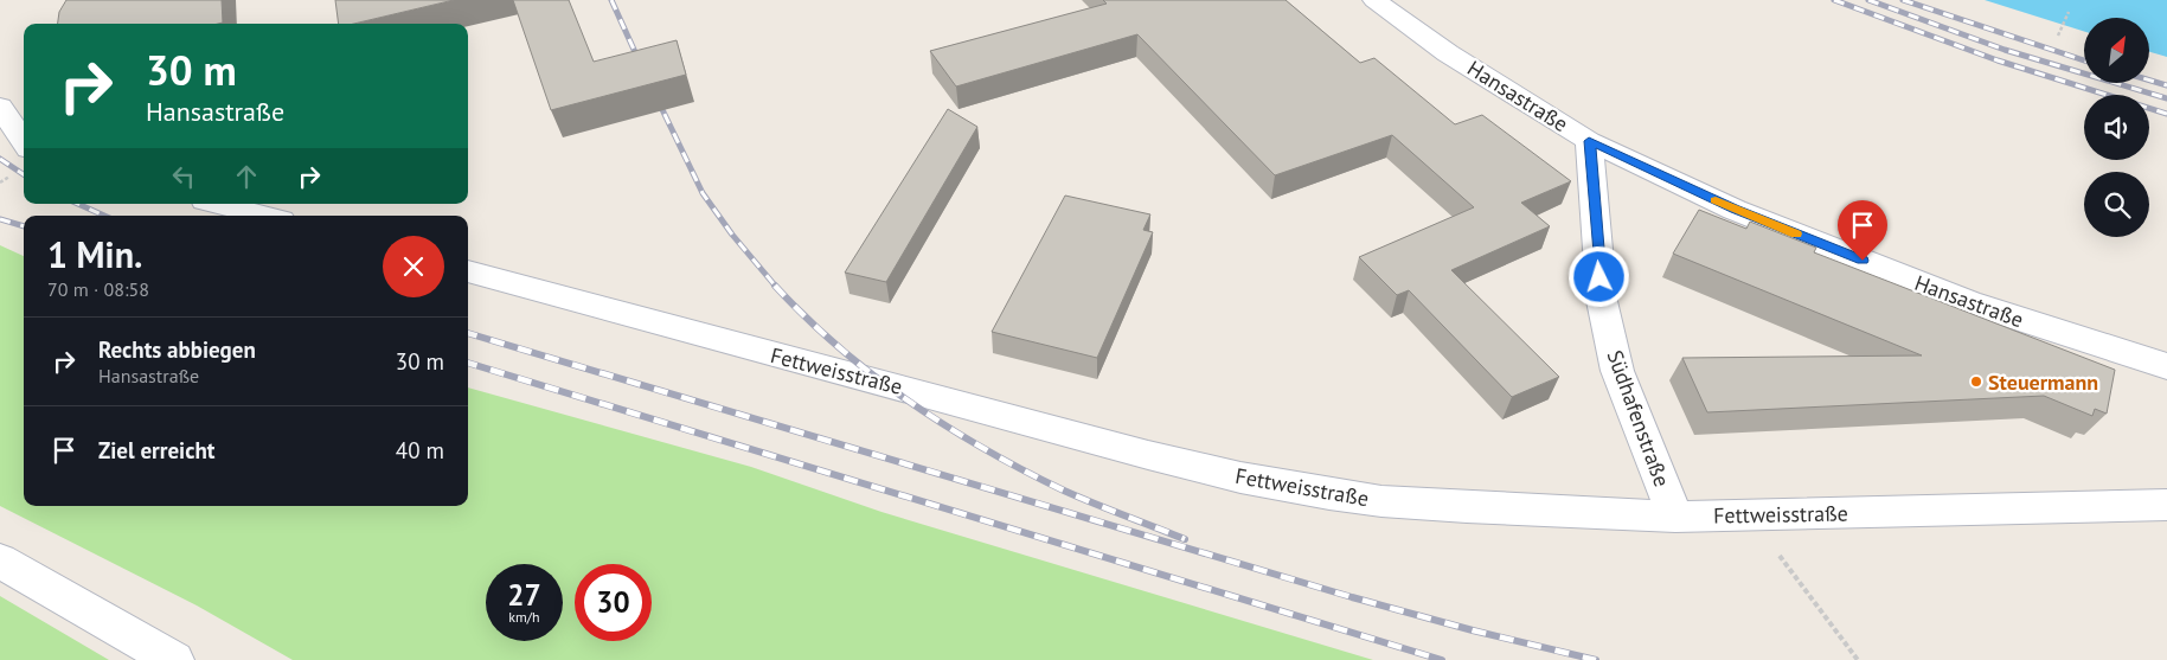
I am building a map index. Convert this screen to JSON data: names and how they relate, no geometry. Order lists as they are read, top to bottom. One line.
{"streets":{"street":["Hansastraße","Fettweisstraße","Südhafenstraße"]},"crossings":[["Hansastraße","Südhafenstraße"],["Fettweisstraße","Südhafenstraße"]],"places":["Steuermann"],"north":"top right","page":{"turn":["30 m","Hansastraße"],"heading":["1 Min.","70 m · 08:58"],"list":[{"name":"Rechts abbiegen","note":"Hansastraße","value":"30 m"},{"name":"Ziel erreicht","value":"40 m"}],"speed":"27 km/h","limit":"30"}}
